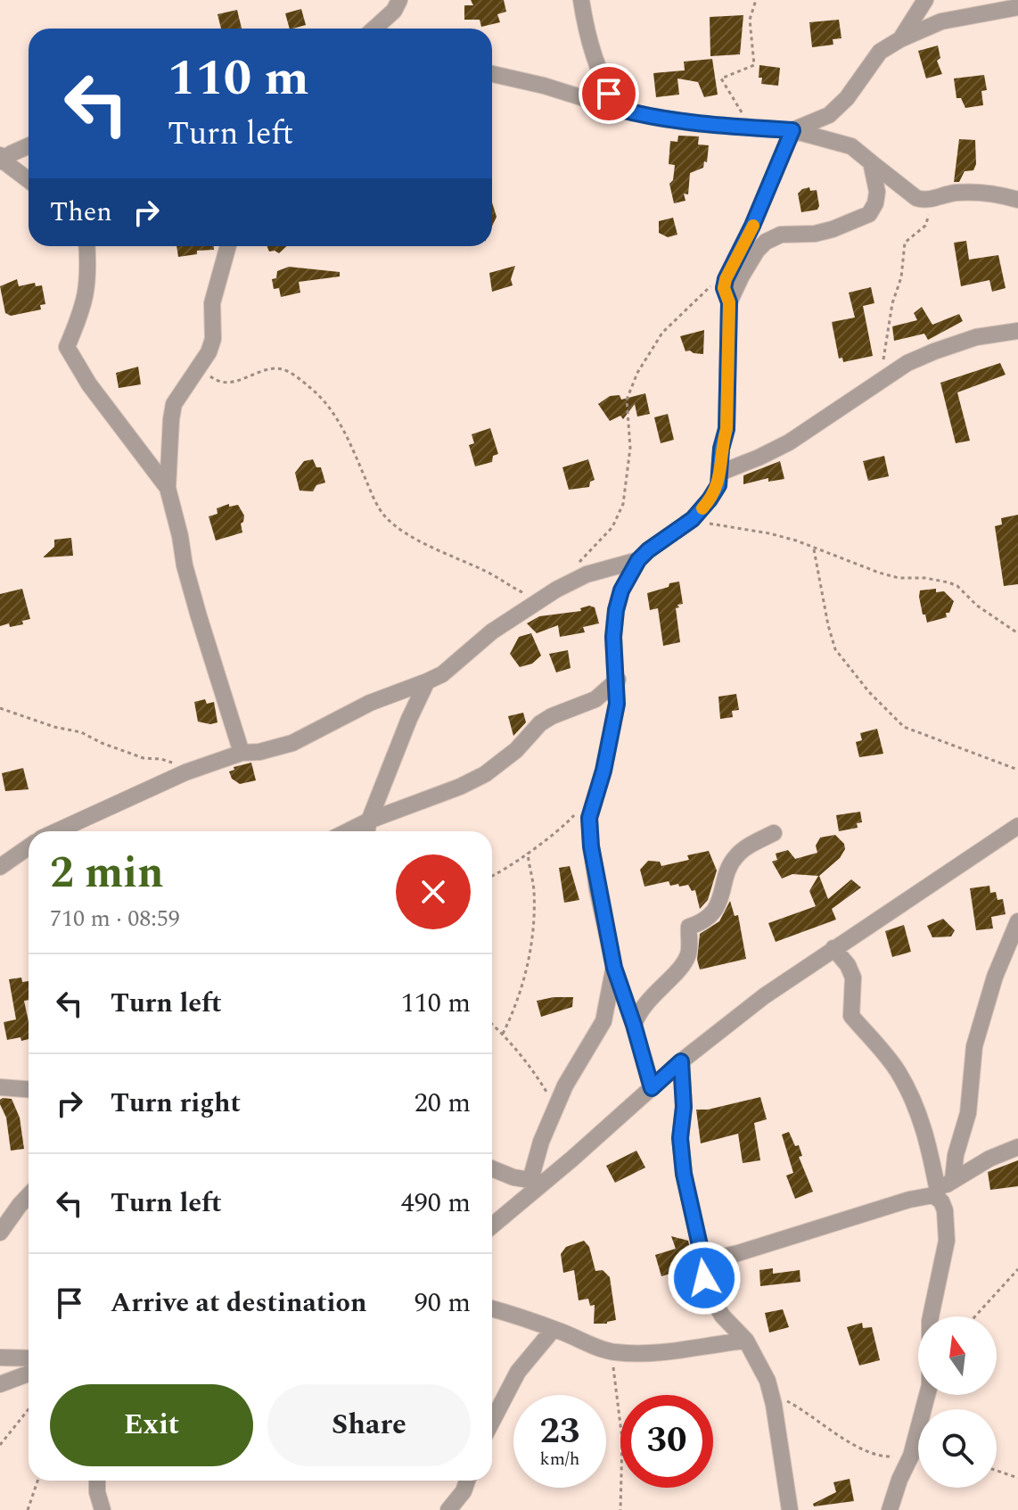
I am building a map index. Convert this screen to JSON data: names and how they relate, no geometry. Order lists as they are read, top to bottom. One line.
{"north":"top","page":{"turn":["110 m","Turn left"],"then":"Then","heading":["2 min","710 m · 08:59"],"list":[{"name":"Turn left","value":"110 m"},{"name":"Turn right","value":"20 m"},{"name":"Turn left","value":"490 m"},{"name":"Arrive at destination","value":"90 m"}],"buttons":["Exit","Share"],"speed":"23 km/h","limit":"30"}}
